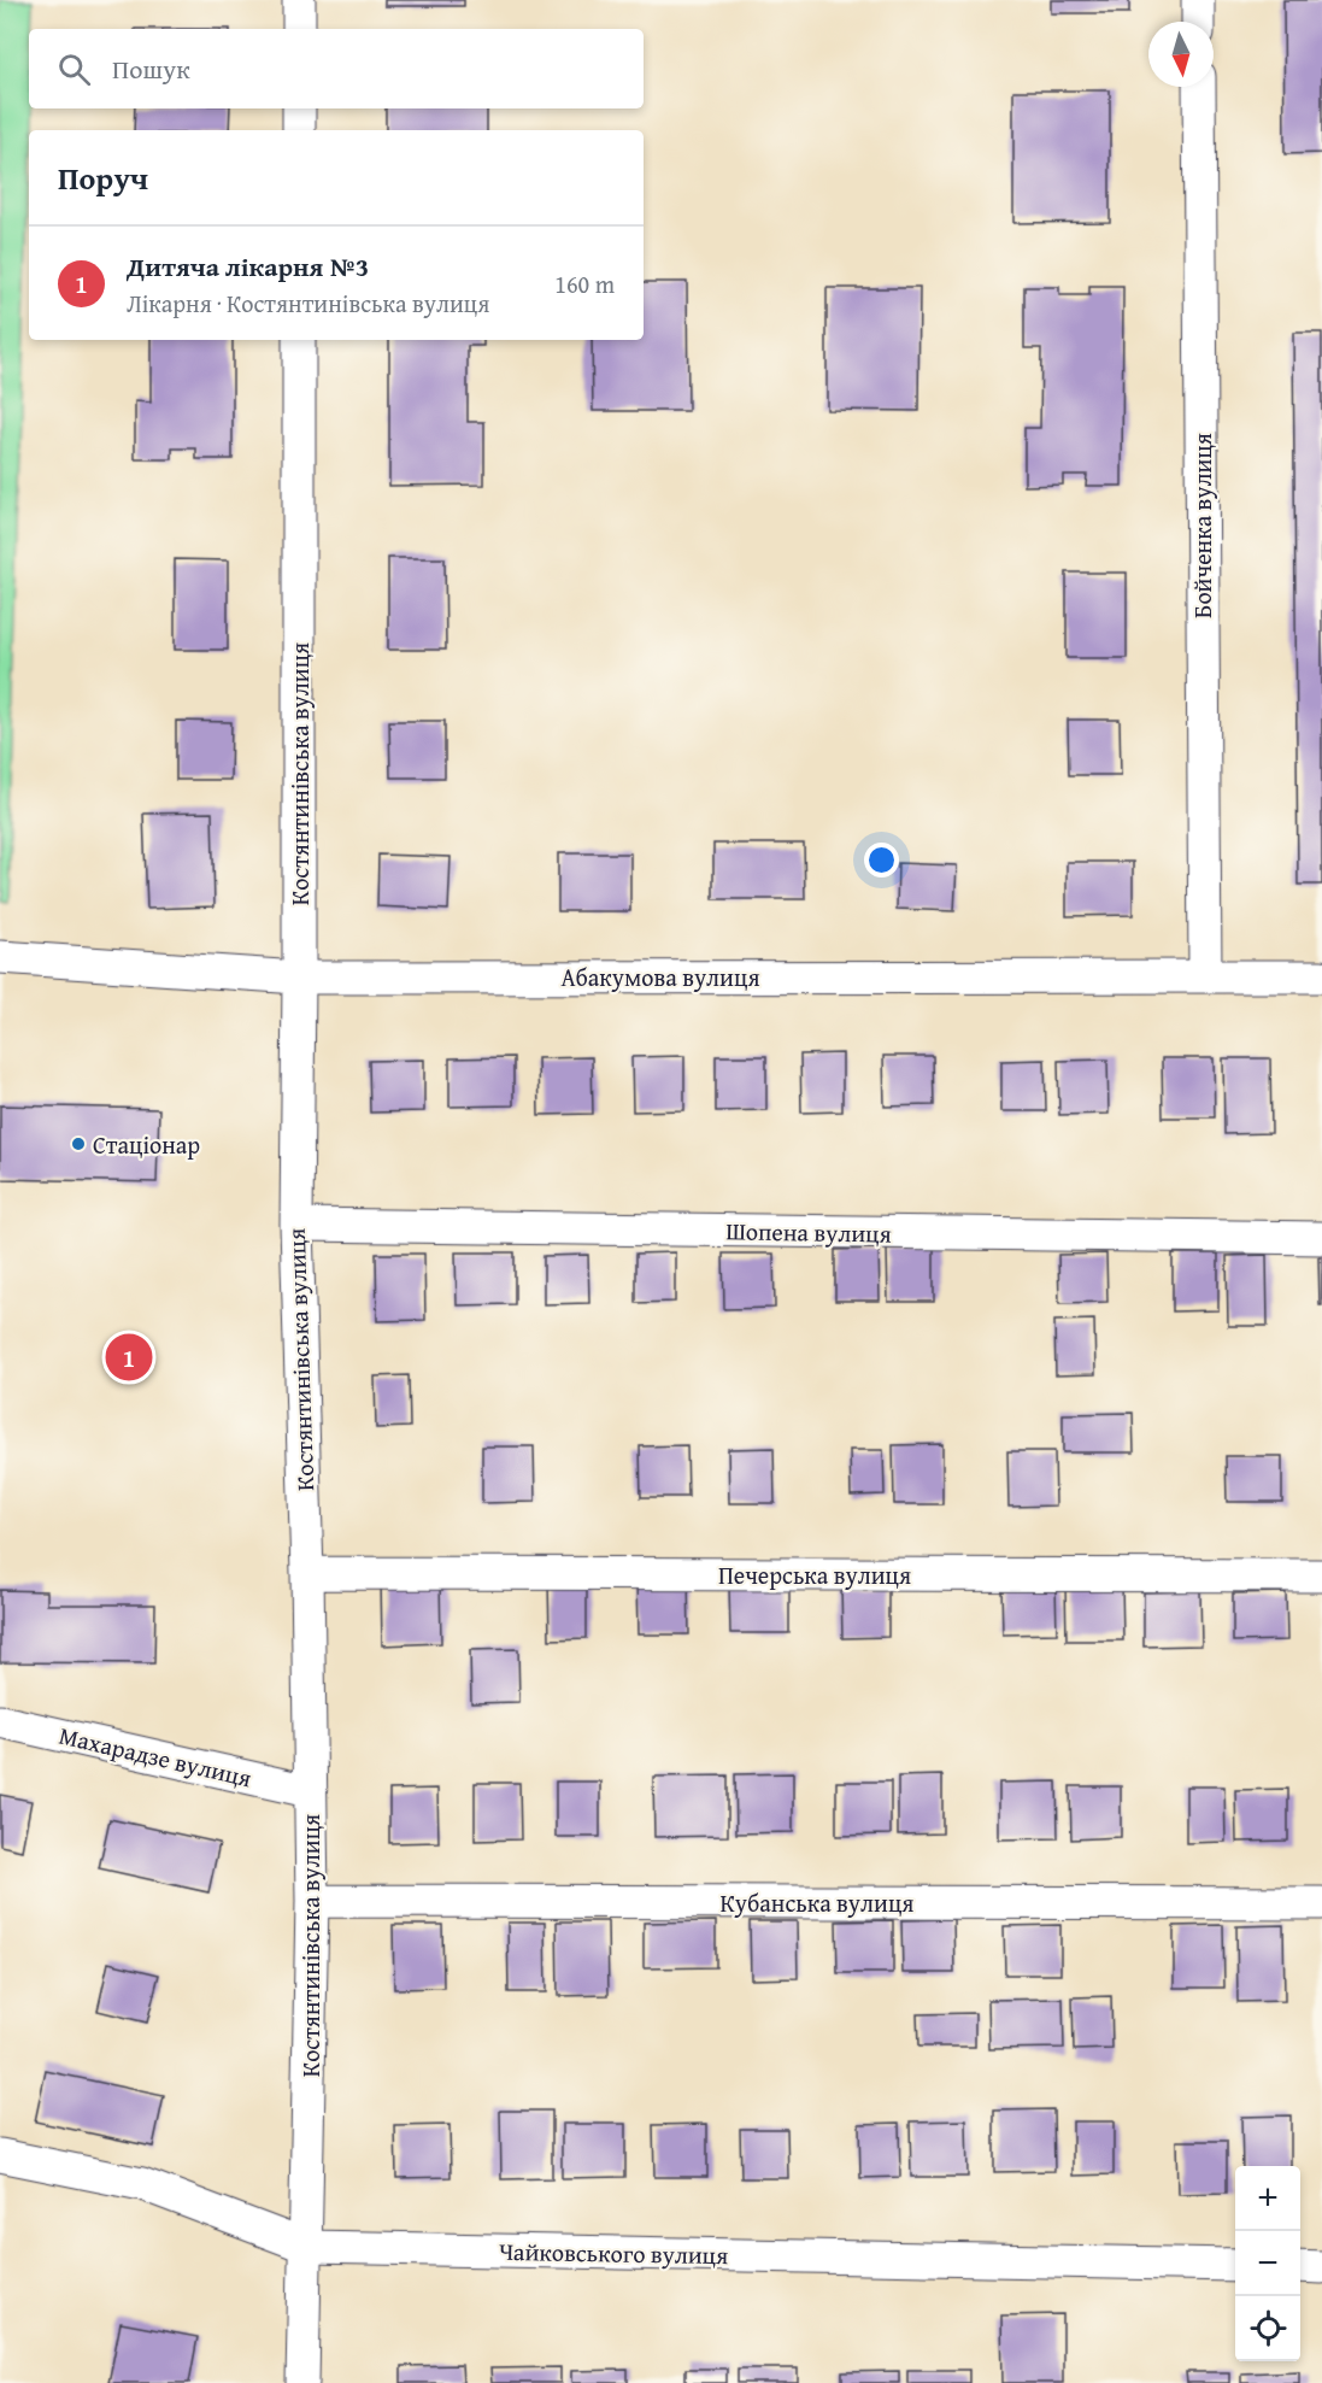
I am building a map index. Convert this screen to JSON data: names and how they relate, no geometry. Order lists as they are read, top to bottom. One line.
{"streets":{"street":["Бойченка вулиця","Костянтинівська вулиця","Абакумова вулиця","Шопена вулиця","Печерська вулиця","Махарадзе вулиця","Кубанська вулиця","Чайковського вулиця"]},"crossings":[["Бойченка вулиця","Абакумова вулиця"],["Костянтинівська вулиця","Абакумова вулиця"],["Костянтинівська вулиця","Шопена вулиця"],["Костянтинівська вулиця","Печерська вулиця"],["Костянтинівська вулиця","Махарадзе вулиця"],["Костянтинівська вулиця","Кубанська вулиця"],["Костянтинівська вулиця","Чайковського вулиця"]],"places":["Стаціонар"],"north":"bottom","page":{"search":"Пошук","heading":"Поруч","list":[{"mark":"1","name":"Дитяча лікарня №3","note":"Лікарня · Костянтинівська вулиця","value":"160 m"}],"pins":"1","map_buttons":["+","−"]}}
